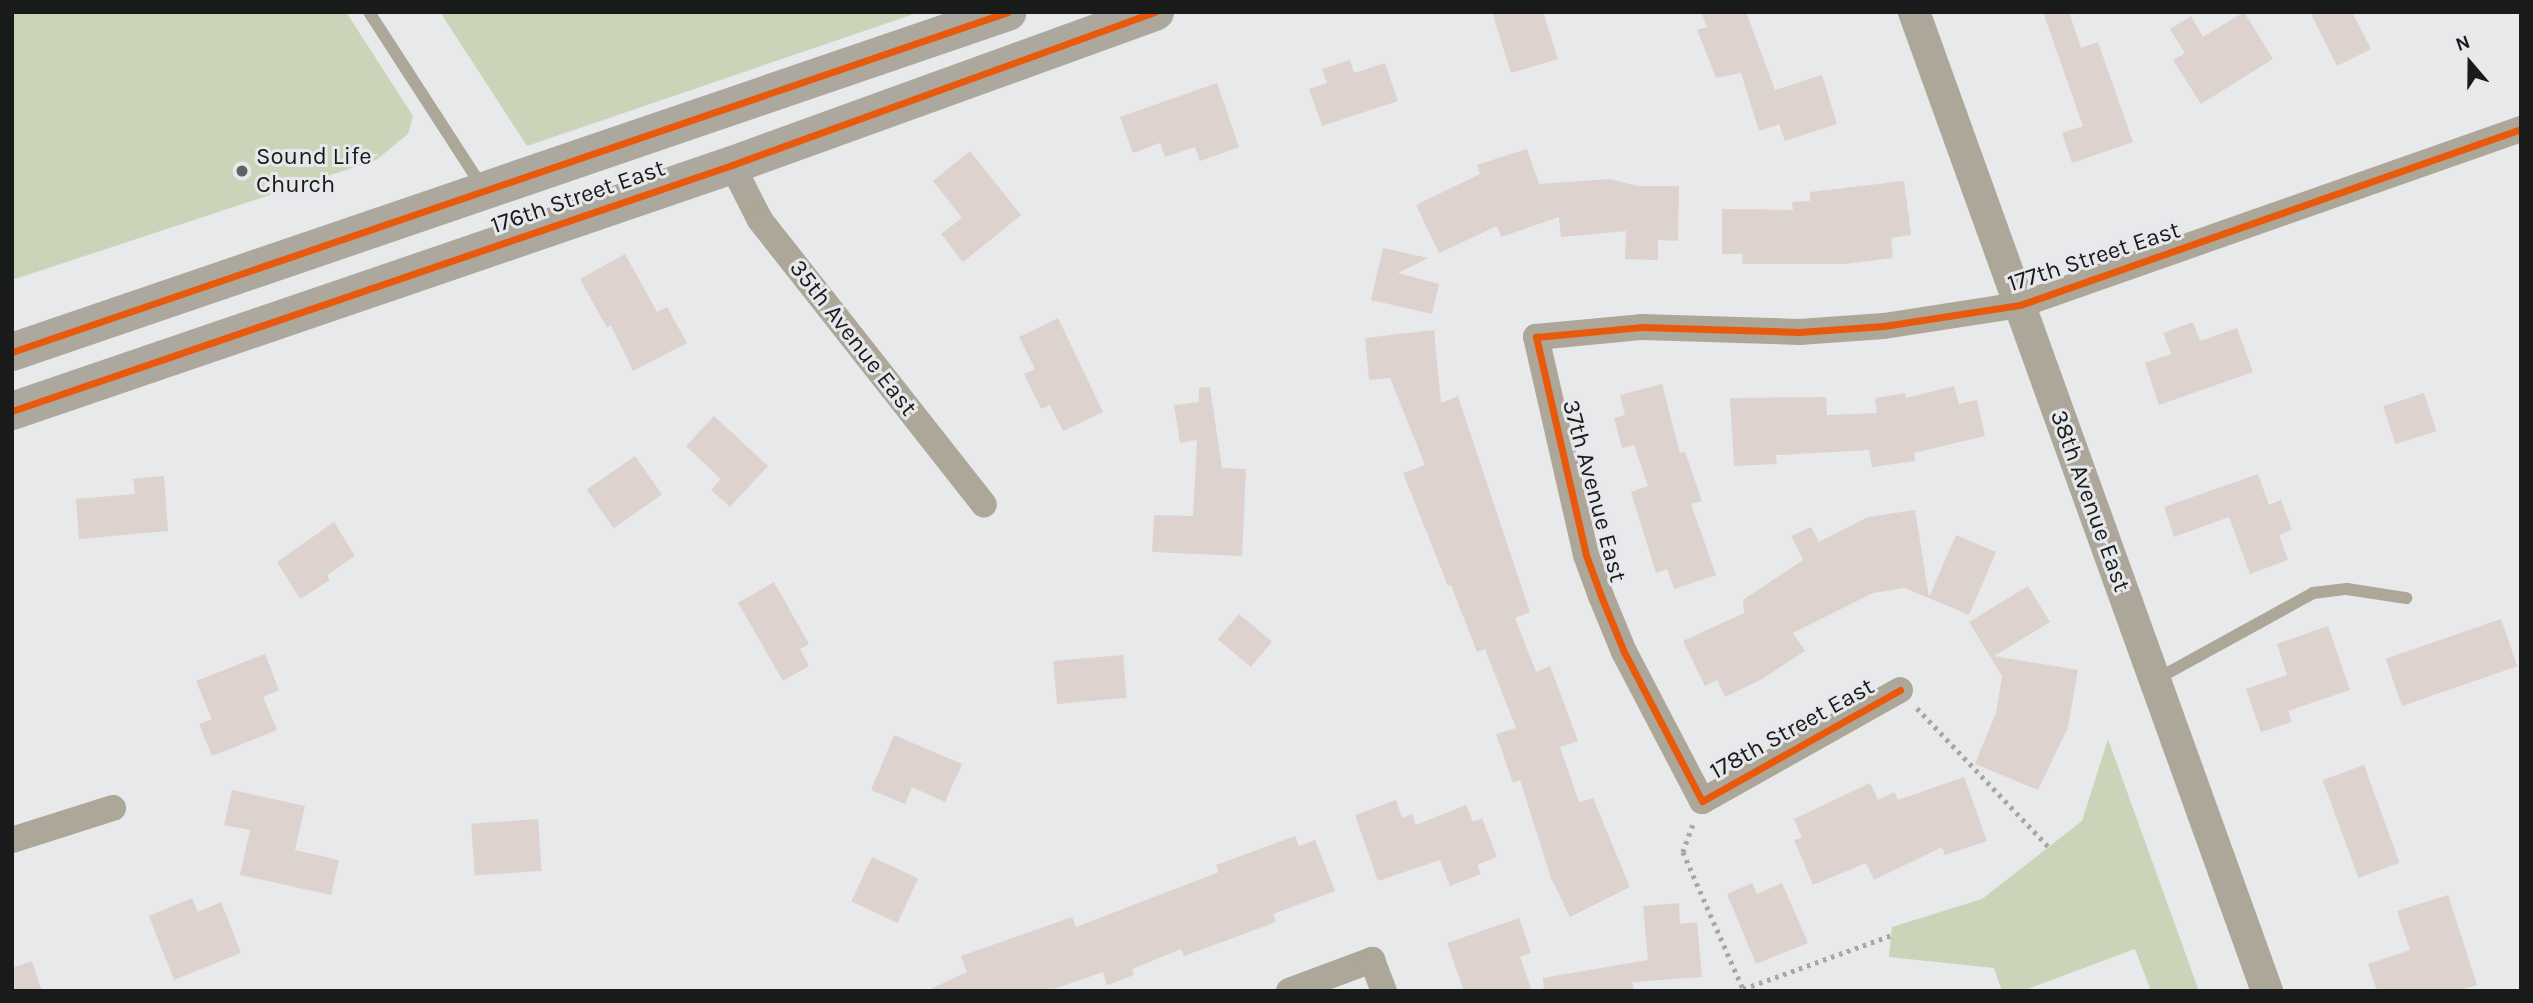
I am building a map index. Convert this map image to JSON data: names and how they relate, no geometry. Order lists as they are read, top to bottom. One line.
{"streets":{"main road":["176th Street East"],"street":["177th Street East","35th Avenue East","37th Avenue East","38th Avenue East","178th Street East"]},"crossings":[["176th Street East","35th Avenue East"],["177th Street East","37th Avenue East"],["177th Street East","38th Avenue East"],["37th Avenue East","178th Street East"]],"places":["Sound Life Church"],"north":"top"}
